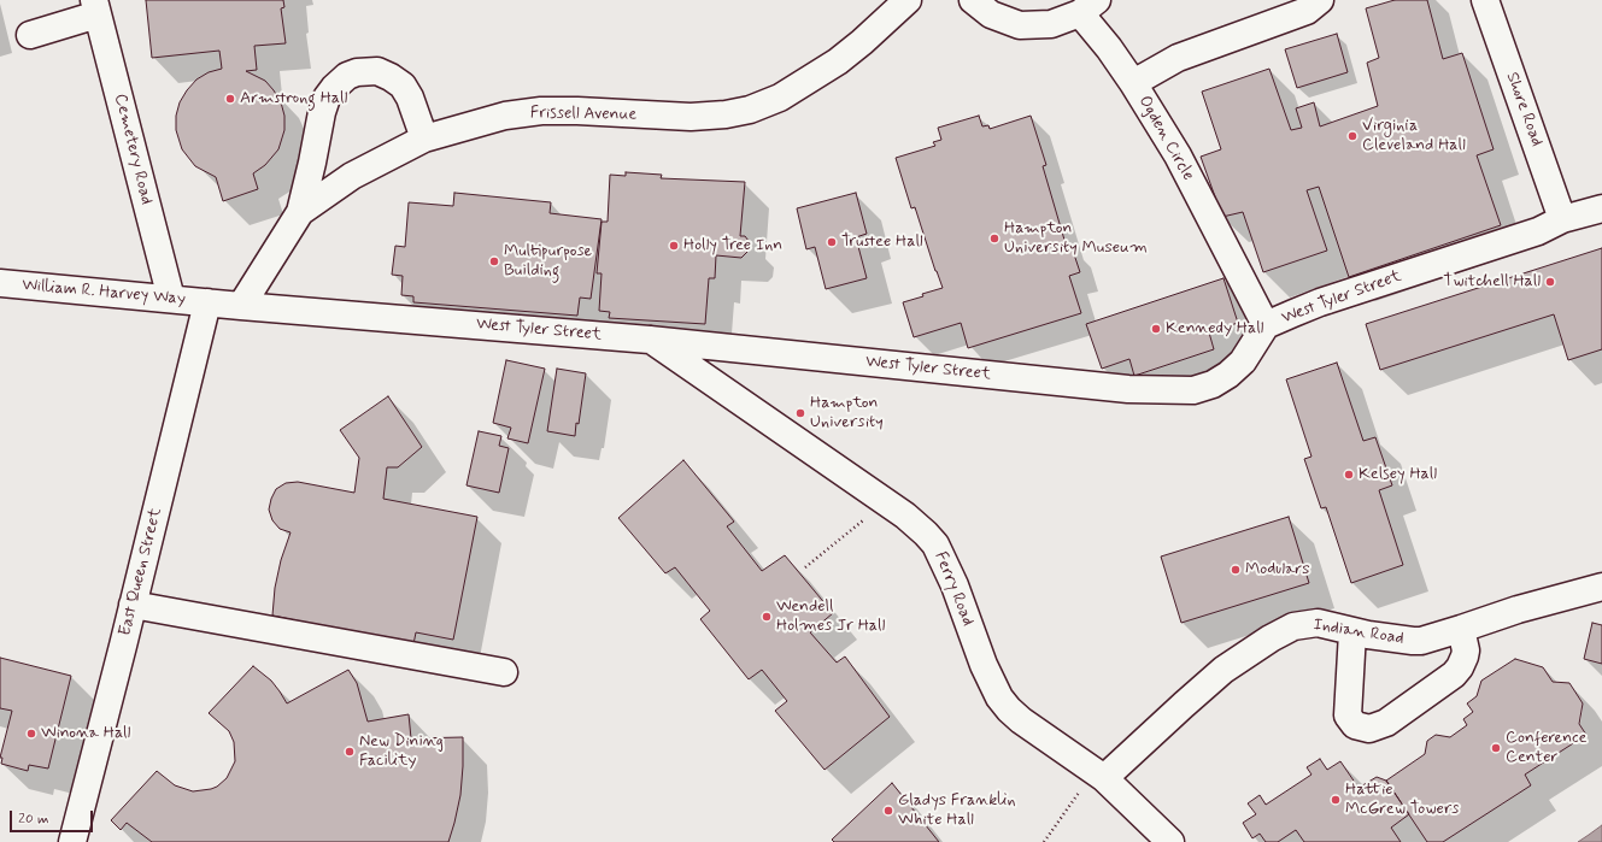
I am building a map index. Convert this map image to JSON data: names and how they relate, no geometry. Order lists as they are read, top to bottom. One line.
{"streets":{"street":["Shore Road","Frissell Avenue","Ogden Circle","Cemetery Road","William R. Harvey Way","West Tyler Street","East Queen Street","Ferry Road","Indian Road"]},"crossings":[["Shore Road","West Tyler Street"],["Frissell Avenue","West Tyler Street"],["Ogden Circle","West Tyler Street"],["Cemetery Road","William R. Harvey Way"],["William R. Harvey Way","West Tyler Street"],["William R. Harvey Way","East Queen Street"],["West Tyler Street","East Queen Street"],["West Tyler Street","Ferry Road"],["Ferry Road","Indian Road"]],"places":["Armstrong Hall","Virginia Cleveland Hall","Hampton University Museum","Trustee Hall","Holly Tree Inn","Multipurpose Building","Twitchell Hall","Kennedy Hall","Hampton University","Kelsey Hall","Modulars","Wendell Holmes Jr Hall","Winona Hall","Conference Center","New Dining Facility","Hattie McGrew Towers","Gladys Franklin White Hall"],"scale_bar":"20 m"}
